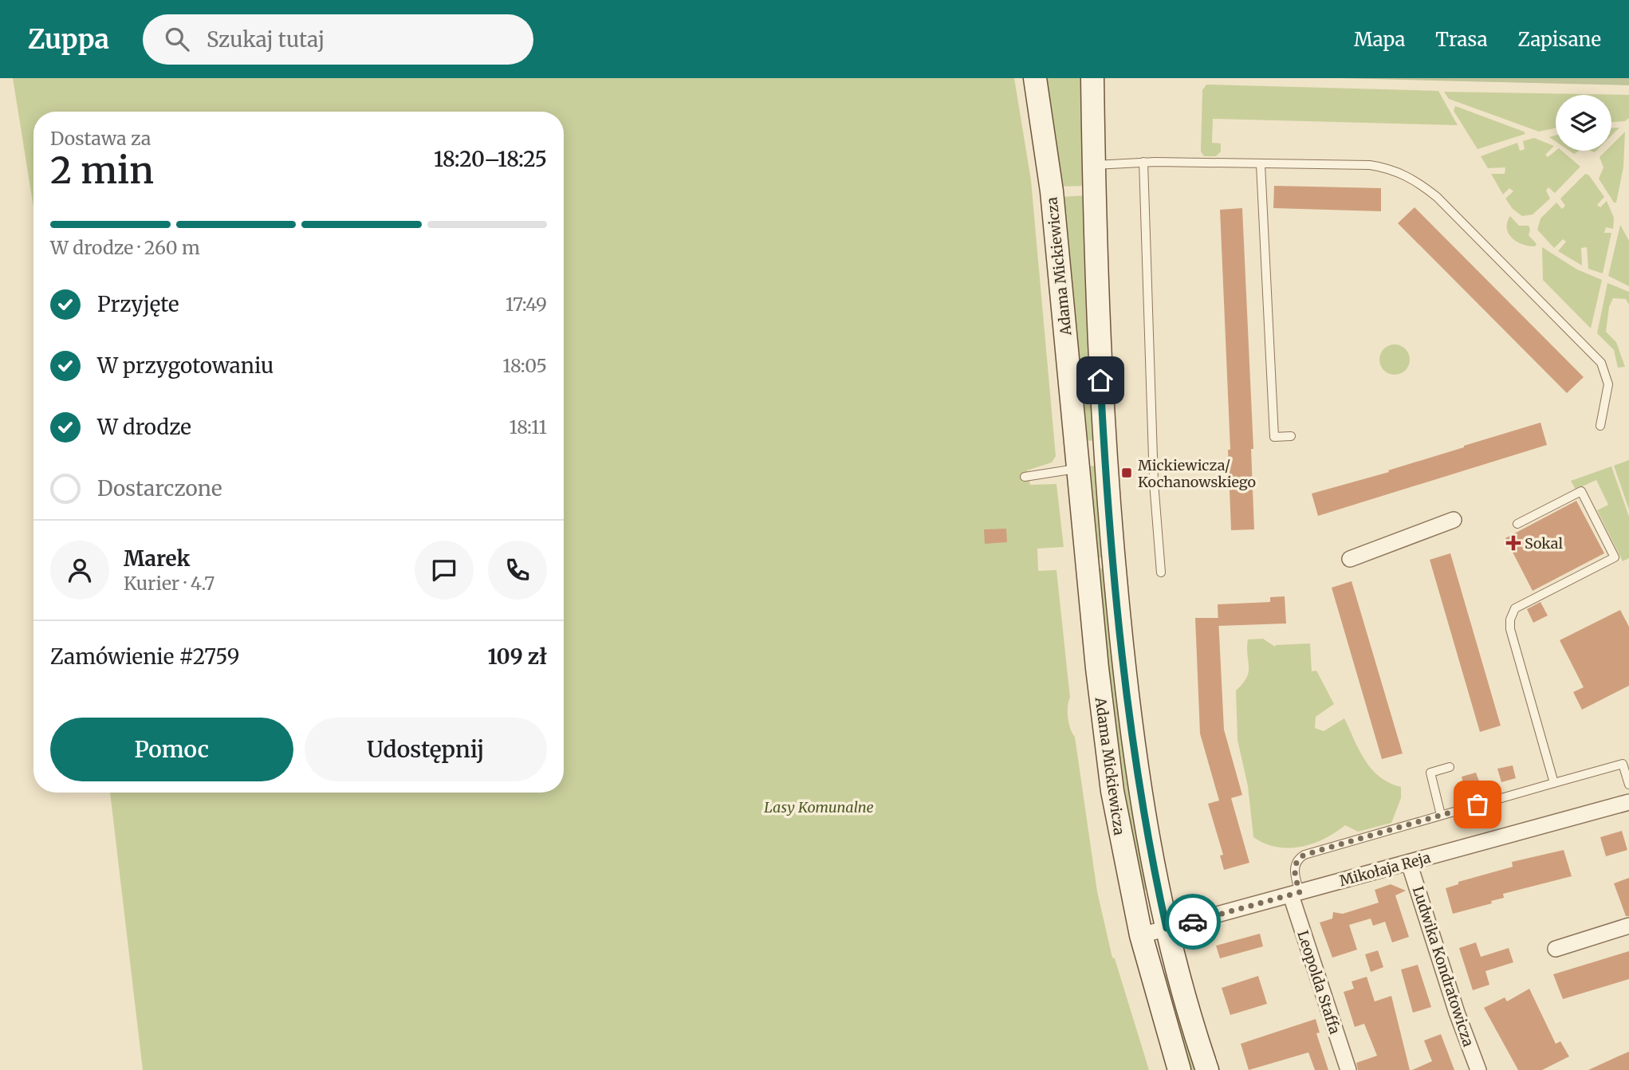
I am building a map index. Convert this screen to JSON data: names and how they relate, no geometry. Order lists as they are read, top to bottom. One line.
{"streets":{"street":["Adama Mickiewicza","Mikołaja Reja","Ludwika Kondratowicza","Leopolda Staffa"]},"crossings":[["Adama Mickiewicza","Mikołaja Reja"],["Mikołaja Reja","Ludwika Kondratowicza"],["Mikołaja Reja","Leopolda Staffa"]],"parks":["Lasy Komunalne"],"places":{"transit":["Mickiewicza/ Kochanowskiego"],"health":["Sokal"]},"page":{"header":"Zuppa","search":"Szukaj tutaj","nav":["Mapa","Trasa","Zapisane"],"heading":["2 min","Dostawa za","18:20–18:25"],"panel":["Marek","Kurier · 4.7","Zamówienie #2759","109 zł"],"bar":"W drodze · 260 m","list":[["Przyjęte","17:49"],["W przygotowaniu","18:05"],["W drodze","18:11"],"Dostarczone"],"buttons":["Pomoc","Udostępnij"]}}
